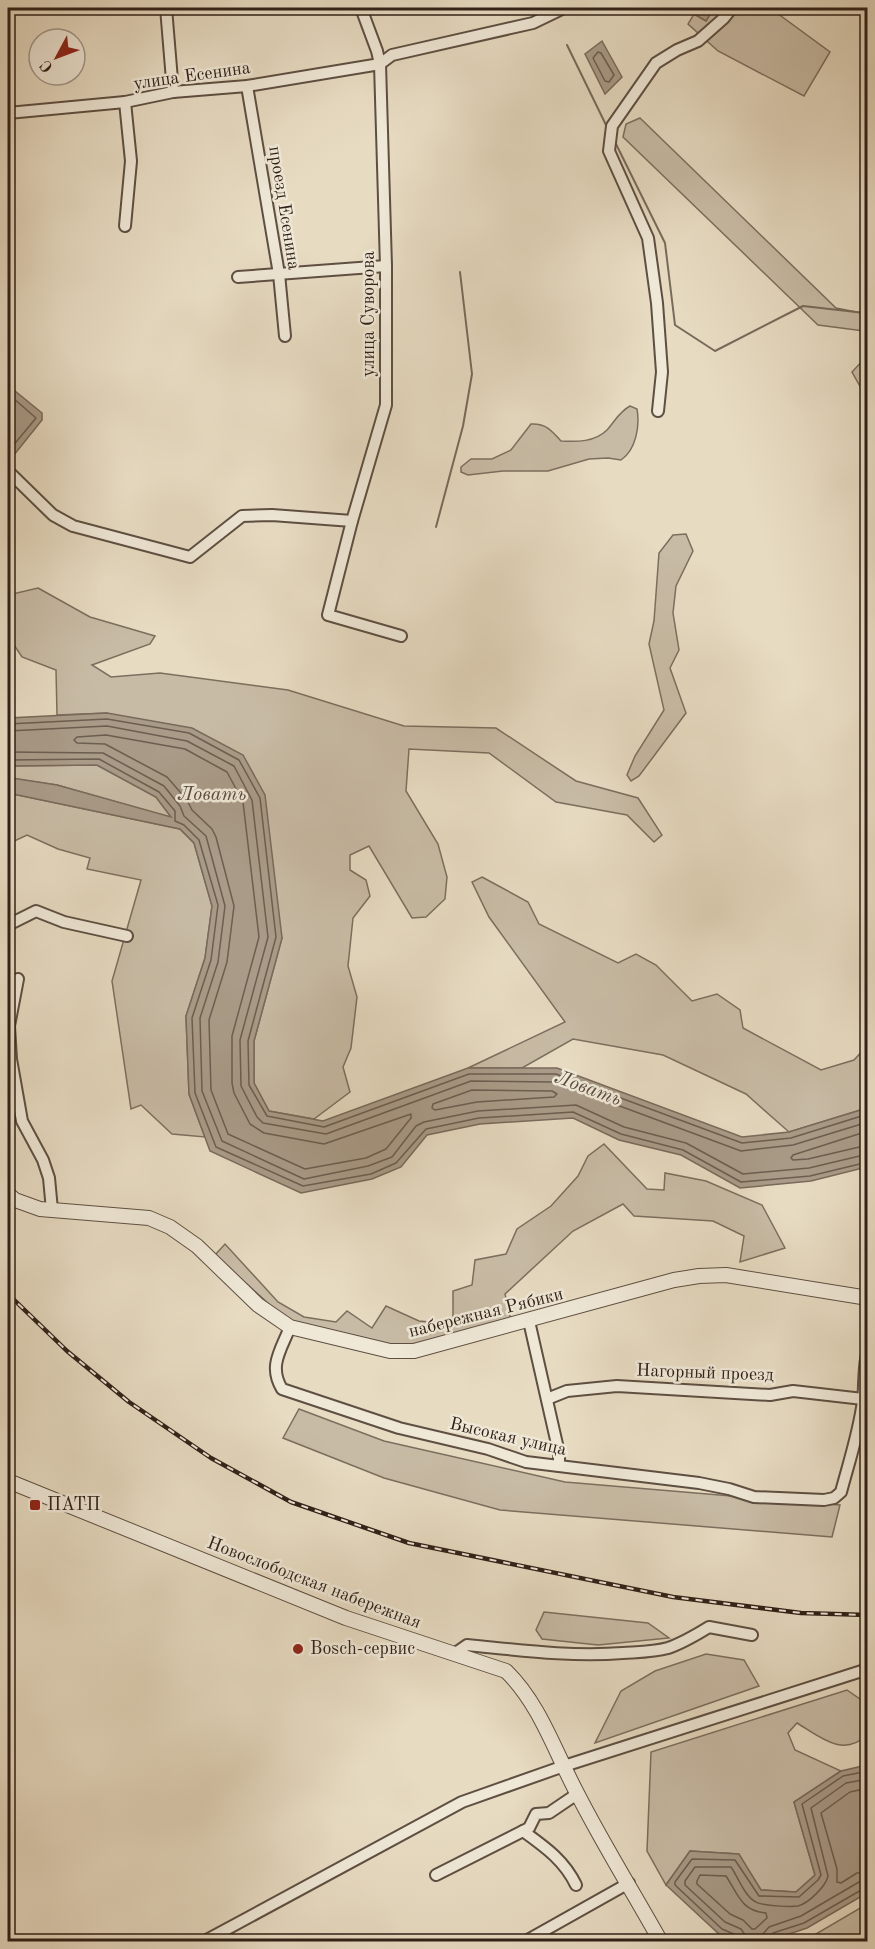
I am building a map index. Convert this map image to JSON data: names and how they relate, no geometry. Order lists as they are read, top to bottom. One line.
{"streets":{"street":["улица Есенина","проезд Есенина","улица Суворова","набережная Рябики","Нагорный проезд","Высокая улица","Новослободская набережная"]},"crossings":[["улица Есенина","проезд Есенина"],["улица Есенина","улица Суворова"],["набережная Рябики","Высокая улица"],["Нагорный проезд","Высокая улица"]],"water":["Ловать"],"places":{"transit":["ПАТП"],"other":["Bosch-сервис"]},"north":"bottom left"}
